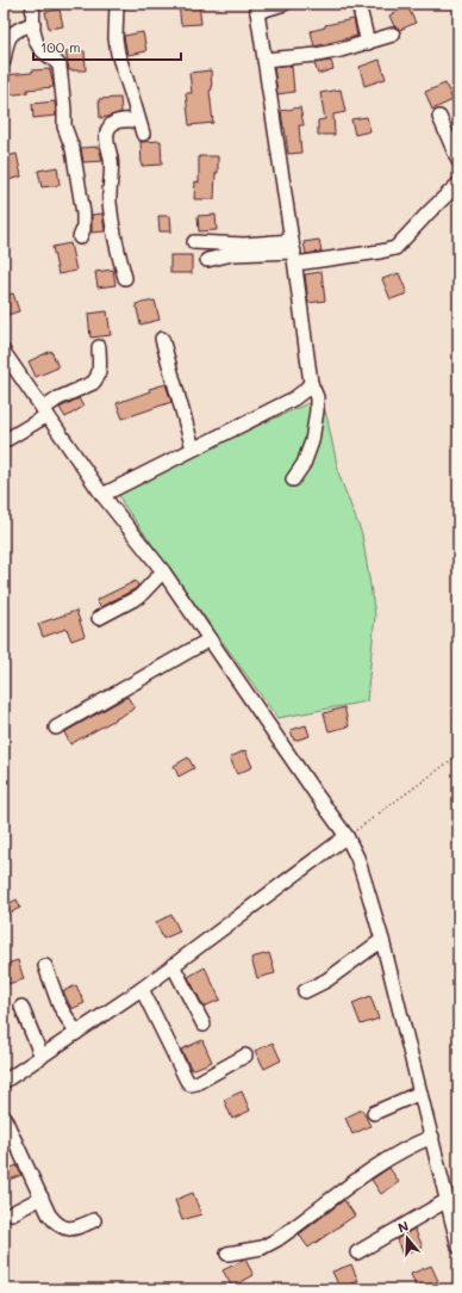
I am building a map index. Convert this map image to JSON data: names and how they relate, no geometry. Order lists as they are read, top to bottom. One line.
{"scale_bar":"100 m","north":"top"}
